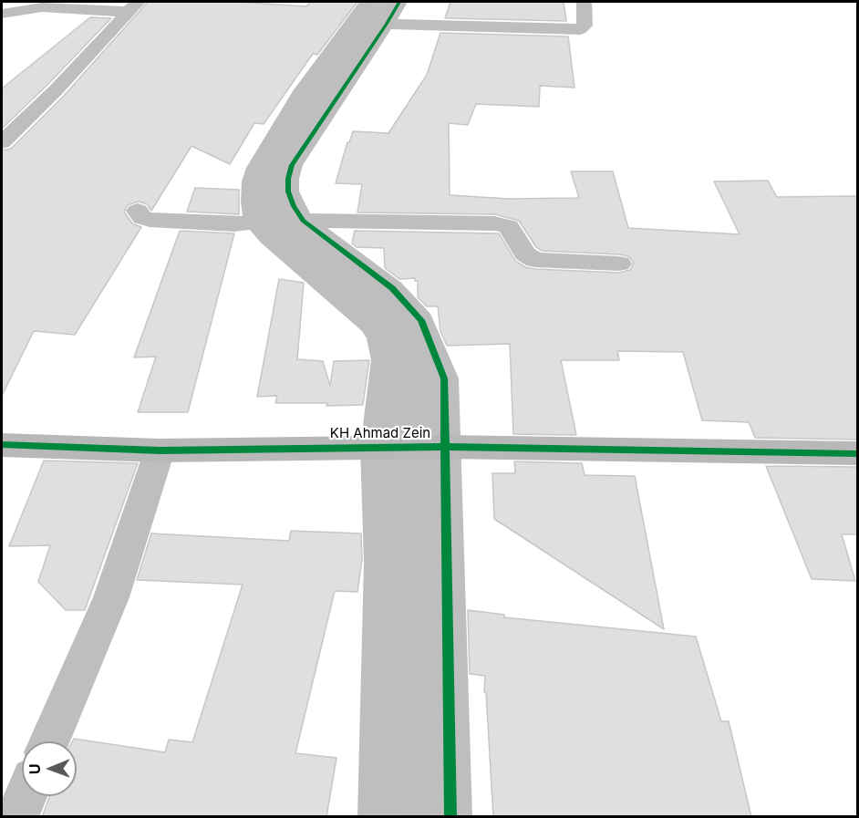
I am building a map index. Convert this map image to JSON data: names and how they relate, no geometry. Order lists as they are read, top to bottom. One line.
{"streets":{"street":["KH Ahmad Zein"]},"north":"left"}
